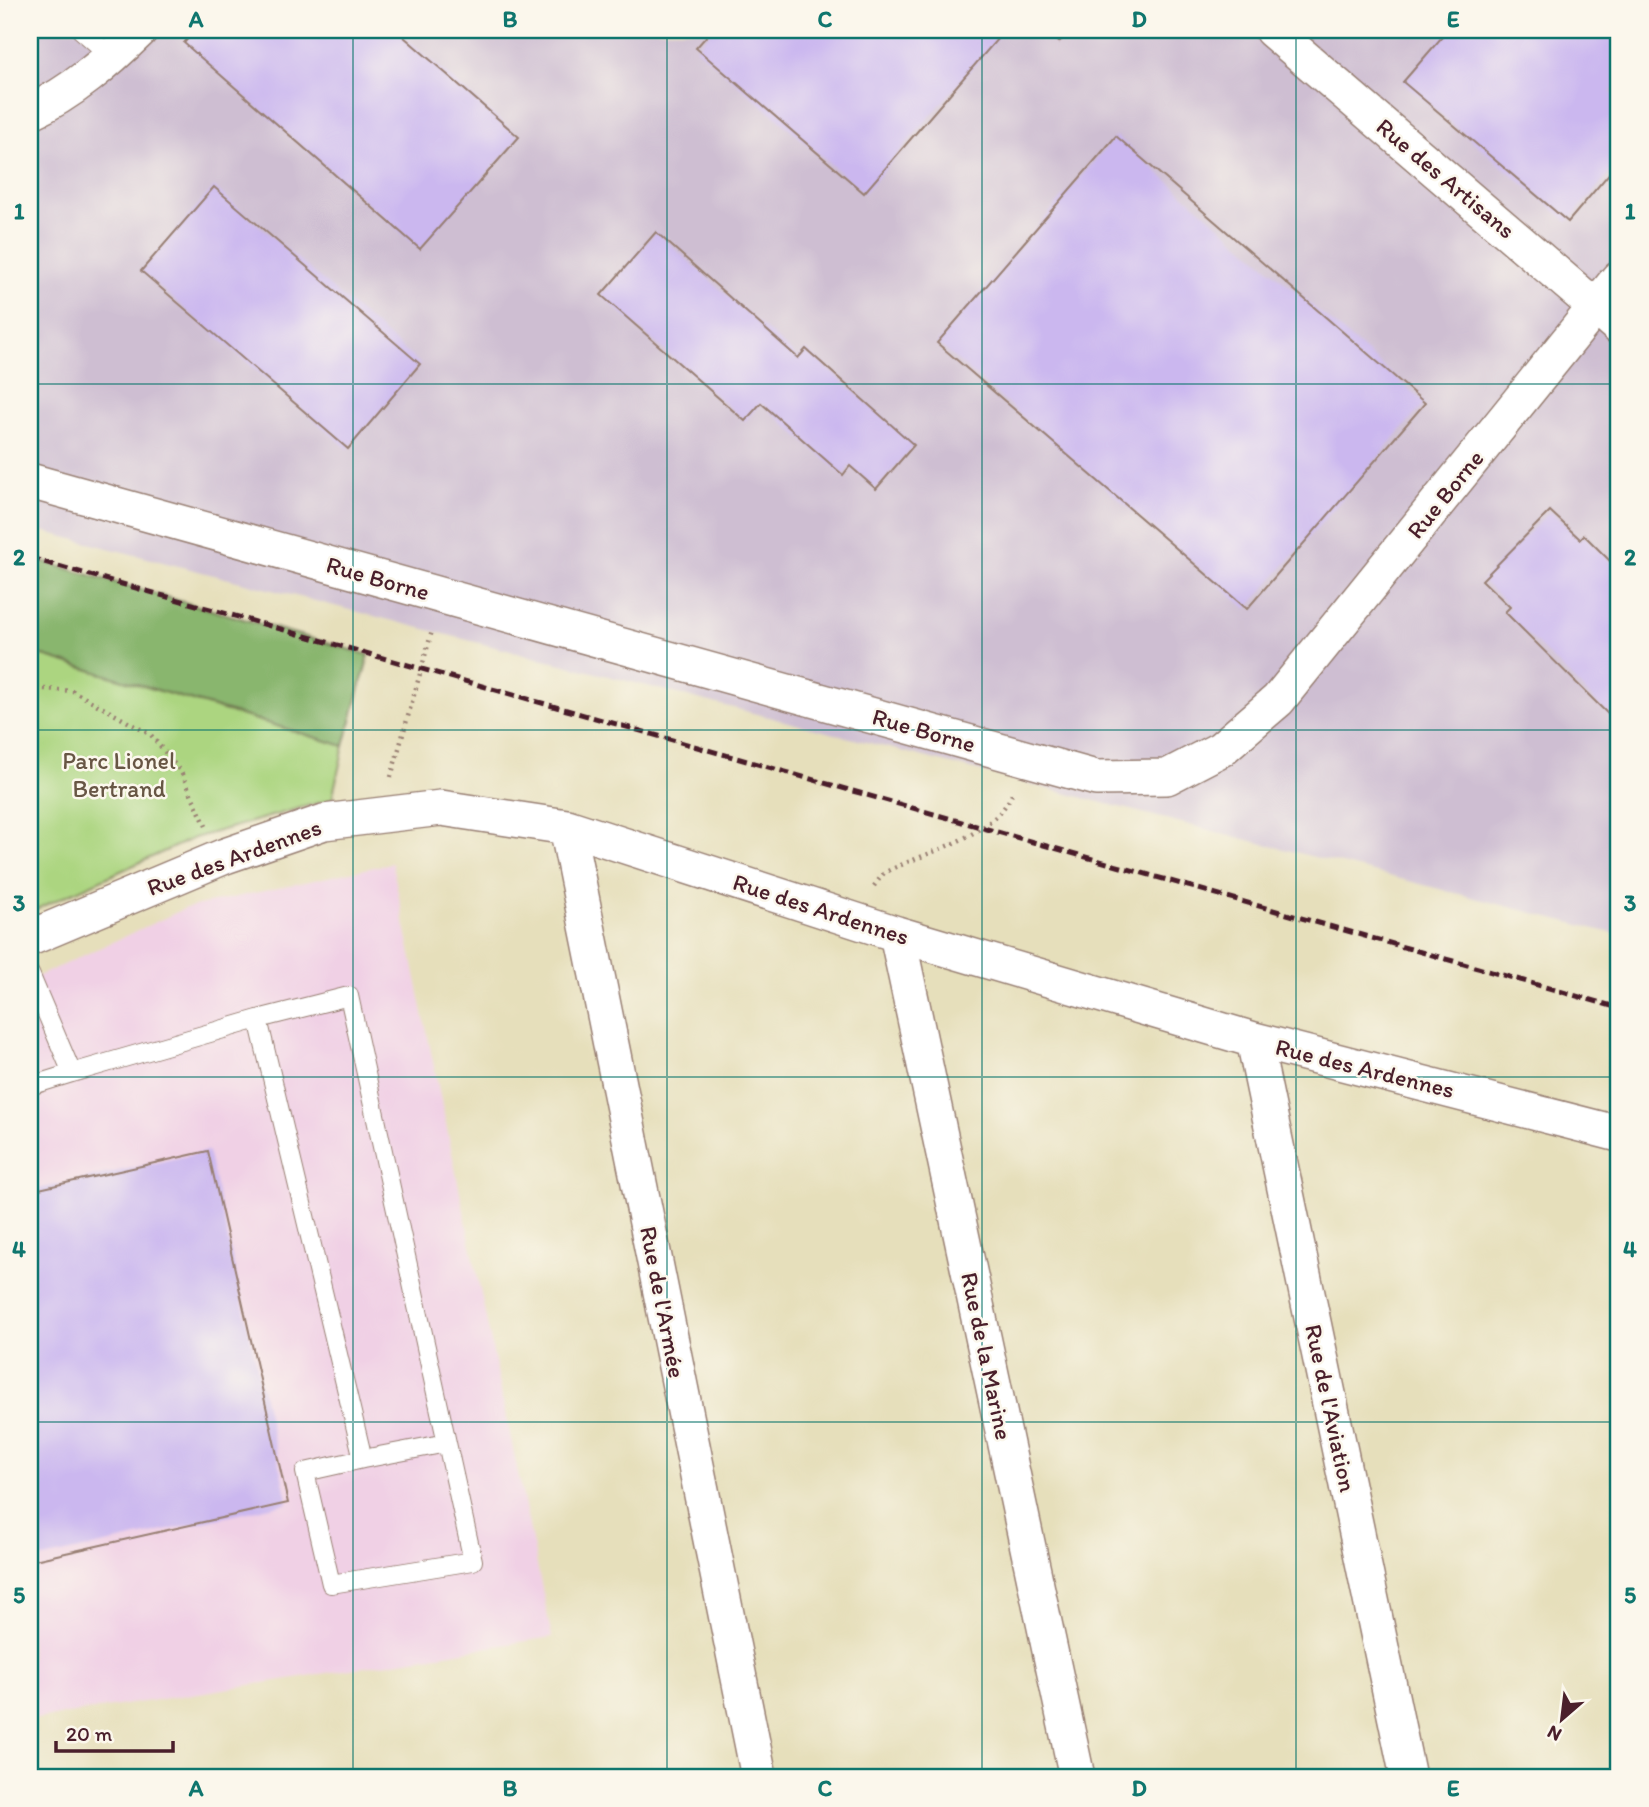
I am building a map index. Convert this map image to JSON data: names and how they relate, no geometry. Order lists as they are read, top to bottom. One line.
{"streets":{"street":["Rue des Artisans","Rue Borne","Rue des Ardennes","Rue de l'Armée","Rue de la Marine","Rue de l'Aviation"]},"crossings":[["Rue des Artisans","Rue Borne"],["Rue des Ardennes","Rue de l'Armée"],["Rue des Ardennes","Rue de la Marine"],["Rue des Ardennes","Rue de l'Aviation"]],"parks":["Parc Lionel Bertrand"],"scale_bar":"20 m","north":"bottom left","grid":{"columns":["A","B","C","D","E"],"rows":["1","2","3","4","5"]}}
